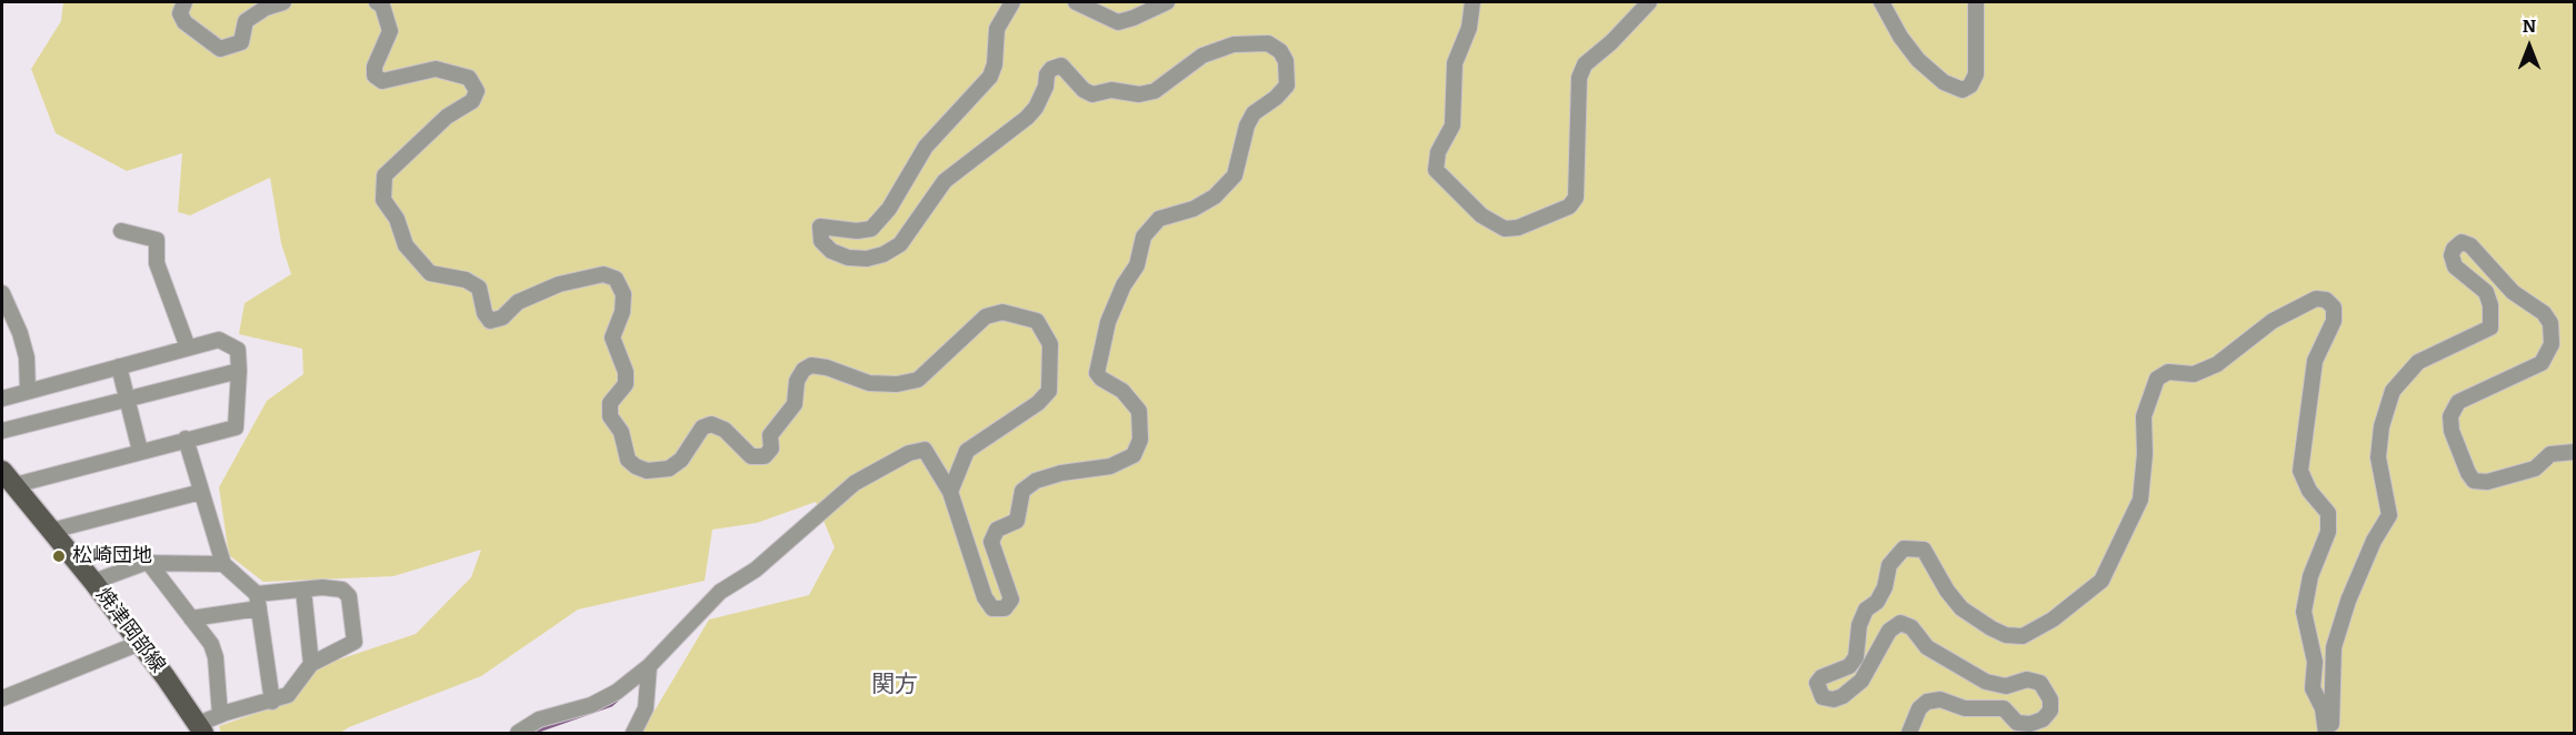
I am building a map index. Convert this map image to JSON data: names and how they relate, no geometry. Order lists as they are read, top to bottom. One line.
{"streets":{"main road":["焼津岡部線"]},"districts":["関方"],"places":["松崎団地"],"north":"top"}
